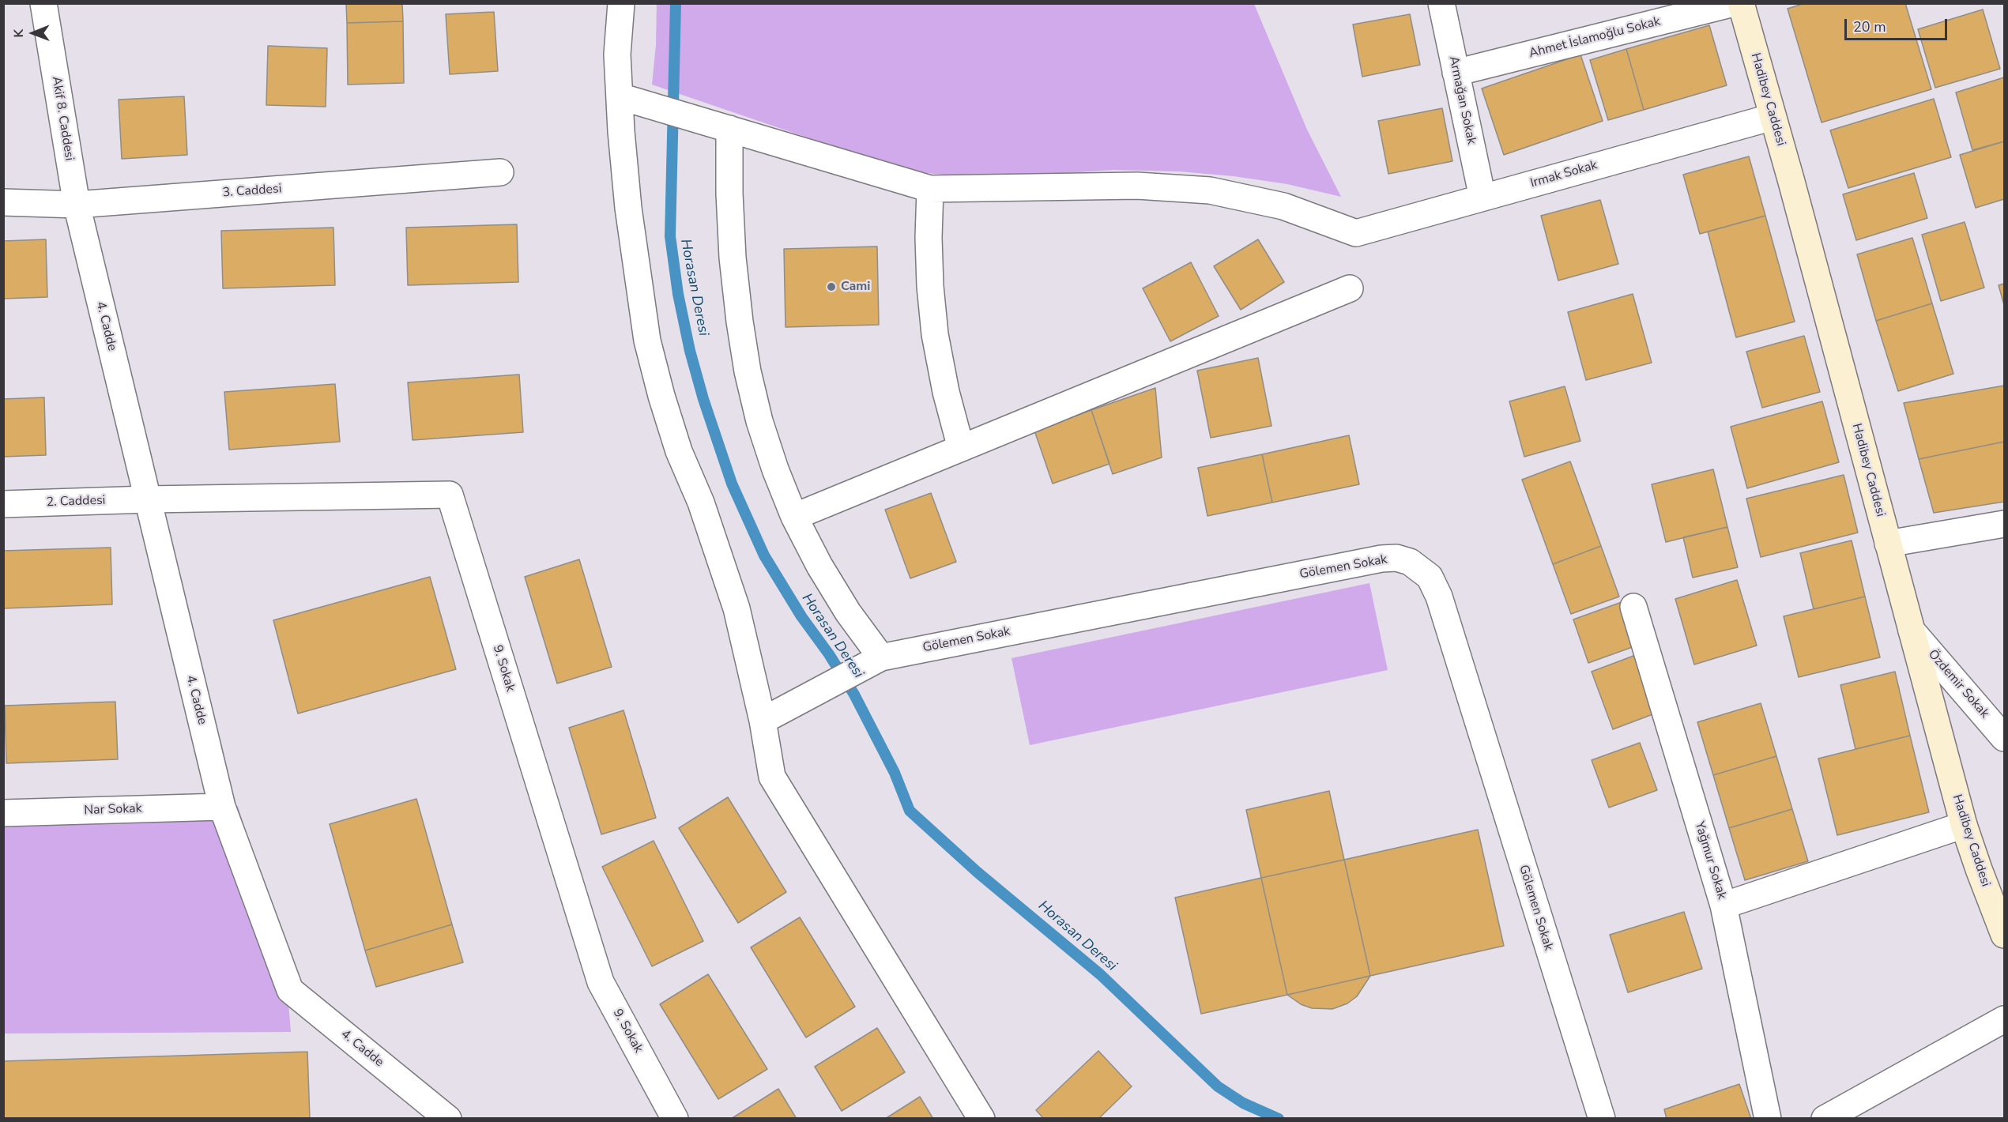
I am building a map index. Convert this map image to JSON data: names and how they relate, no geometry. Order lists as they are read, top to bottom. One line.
{"streets":{"main road":["Hadibey Caddesi"],"street":["Ahmet İslamoğlu Sokak","Armağan Sokak","Akif 8. Caddesi","Irmak Sokak","3. Caddesi","4. Cadde","2. Caddesi","Gölemen Sokak","9. Sokak","Özdemir Sokak","Nar Sokak","Yağmur Sokak"]},"crossings":[["Ahmet İslamoğlu Sokak","Armağan Sokak"],["Hadibey Caddesi","Irmak Sokak"],["Hadibey Caddesi","Özdemir Sokak"],["Armağan Sokak","Irmak Sokak"],["Akif 8. Caddesi","3. Caddesi"],["Akif 8. Caddesi","4. Cadde"],["3. Caddesi","4. Cadde"],["4. Cadde","2. Caddesi"],["4. Cadde","9. Sokak"],["4. Cadde","Nar Sokak"],["2. Caddesi","9. Sokak"]],"water":["Horasan Deresi"],"places":["Cami"],"scale_bar":"20 m","north":"left"}
